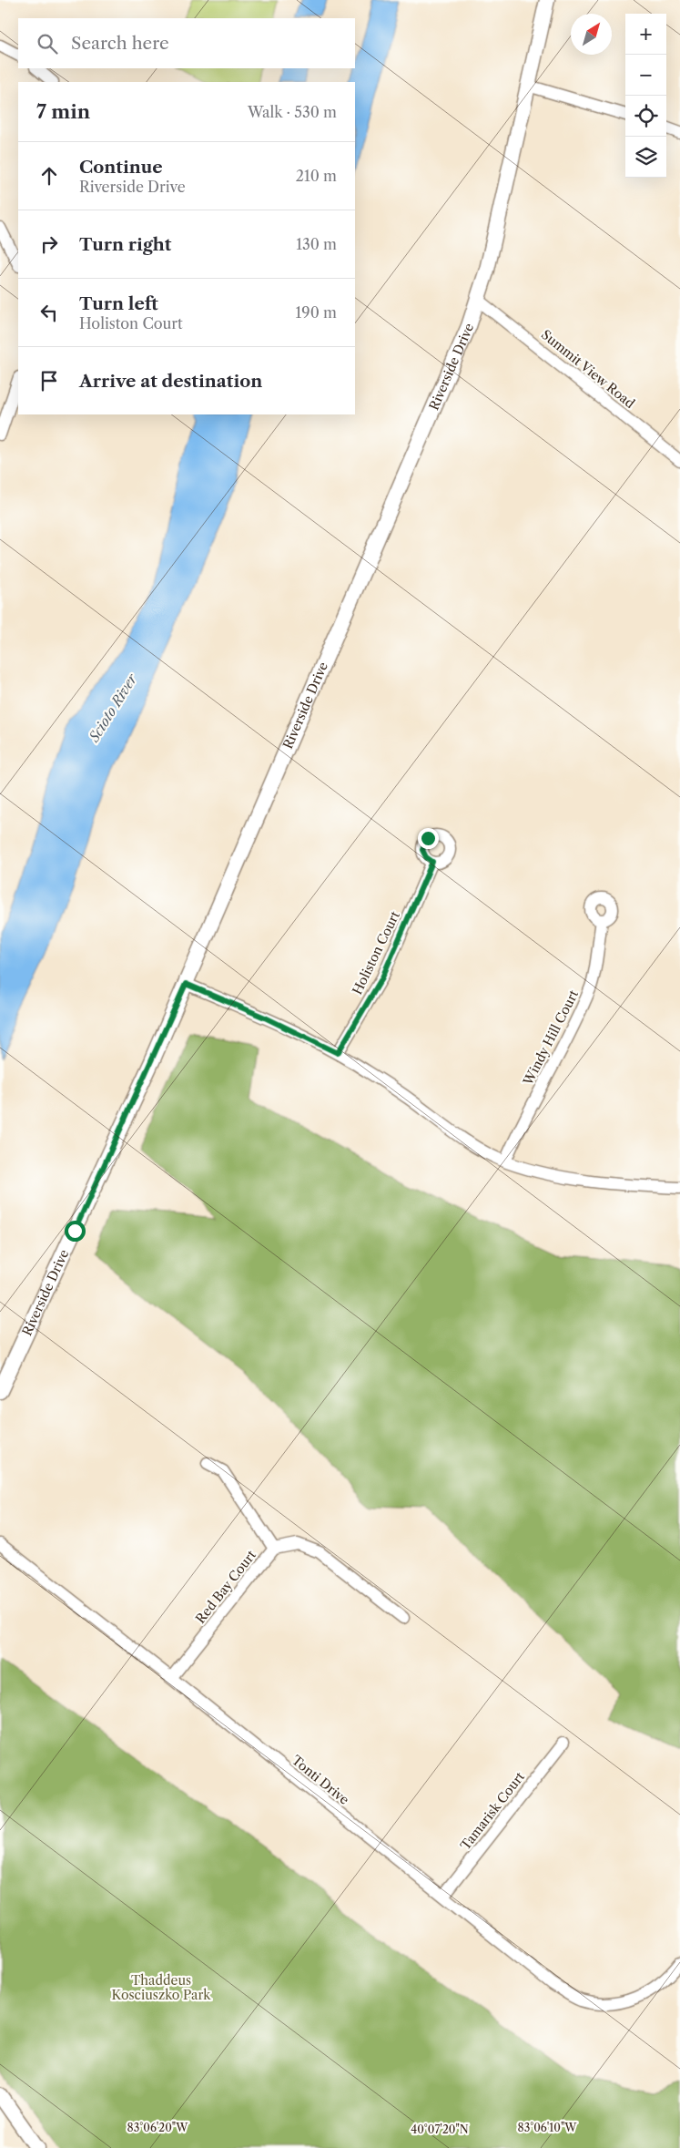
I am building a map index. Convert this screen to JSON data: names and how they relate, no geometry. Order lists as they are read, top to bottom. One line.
{"streets":{"main road":["Riverside Drive"],"street":["Summit View Road","Holiston Court","Windy Hill Court","Red Bay Court","Tonti Drive","Tamarisk Court"]},"crossings":[["Riverside Drive","Summit View Road"],["Red Bay Court","Tonti Drive"],["Tonti Drive","Tamarisk Court"]],"water":["Scioto River"],"parks":["Thaddeus Kosciuszko Park"],"north":"top right","page":{"map_buttons":["+","−"],"search":"Search here","heading":["7 min","Walk · 530 m"],"list":[["Continue","Riverside Drive","210 m"],["Turn right","130 m"],["Turn left","Holiston Court","190 m"],"Arrive at destination"]},"coordinates":["83°06'20\"W","83°06'10\"W","40°07'20\"N"]}
